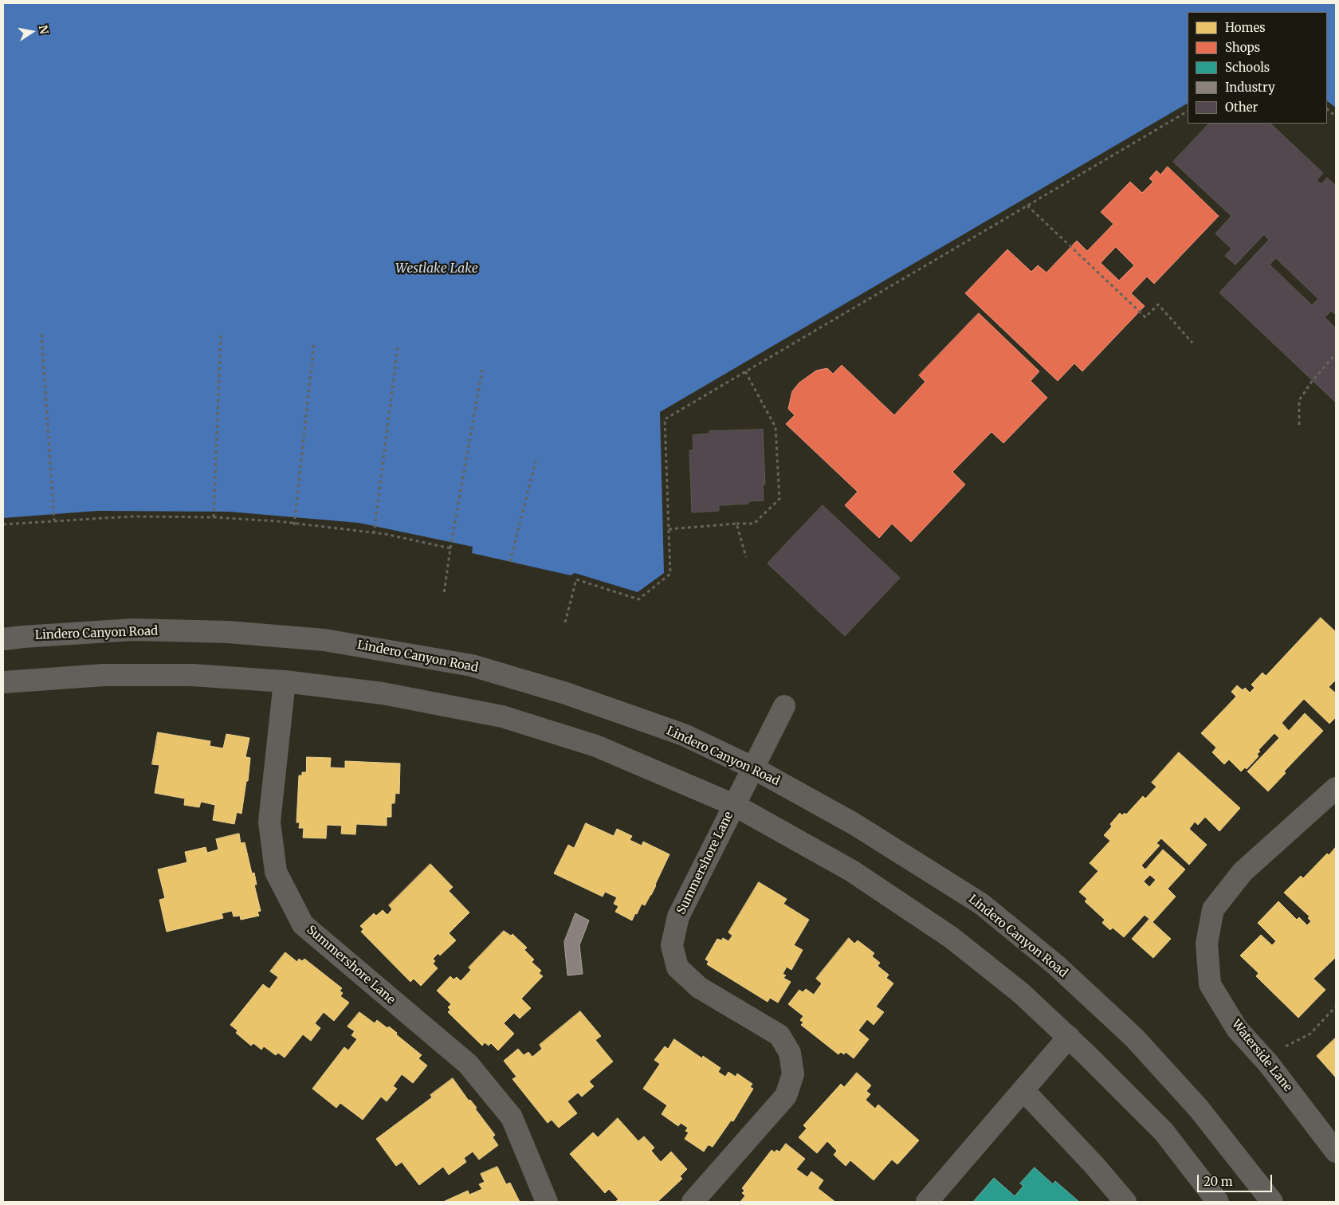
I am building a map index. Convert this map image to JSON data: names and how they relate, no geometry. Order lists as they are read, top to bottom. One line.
{"streets":{"street":["Lindero Canyon Road","Summershore Lane","Waterside Lane"]},"crossings":[["Lindero Canyon Road","Summershore Lane"]],"water":["Westlake Lake"],"legend":["Homes","Shops","Schools","Industry","Other"],"scale_bar":"20 m","north":"right"}
